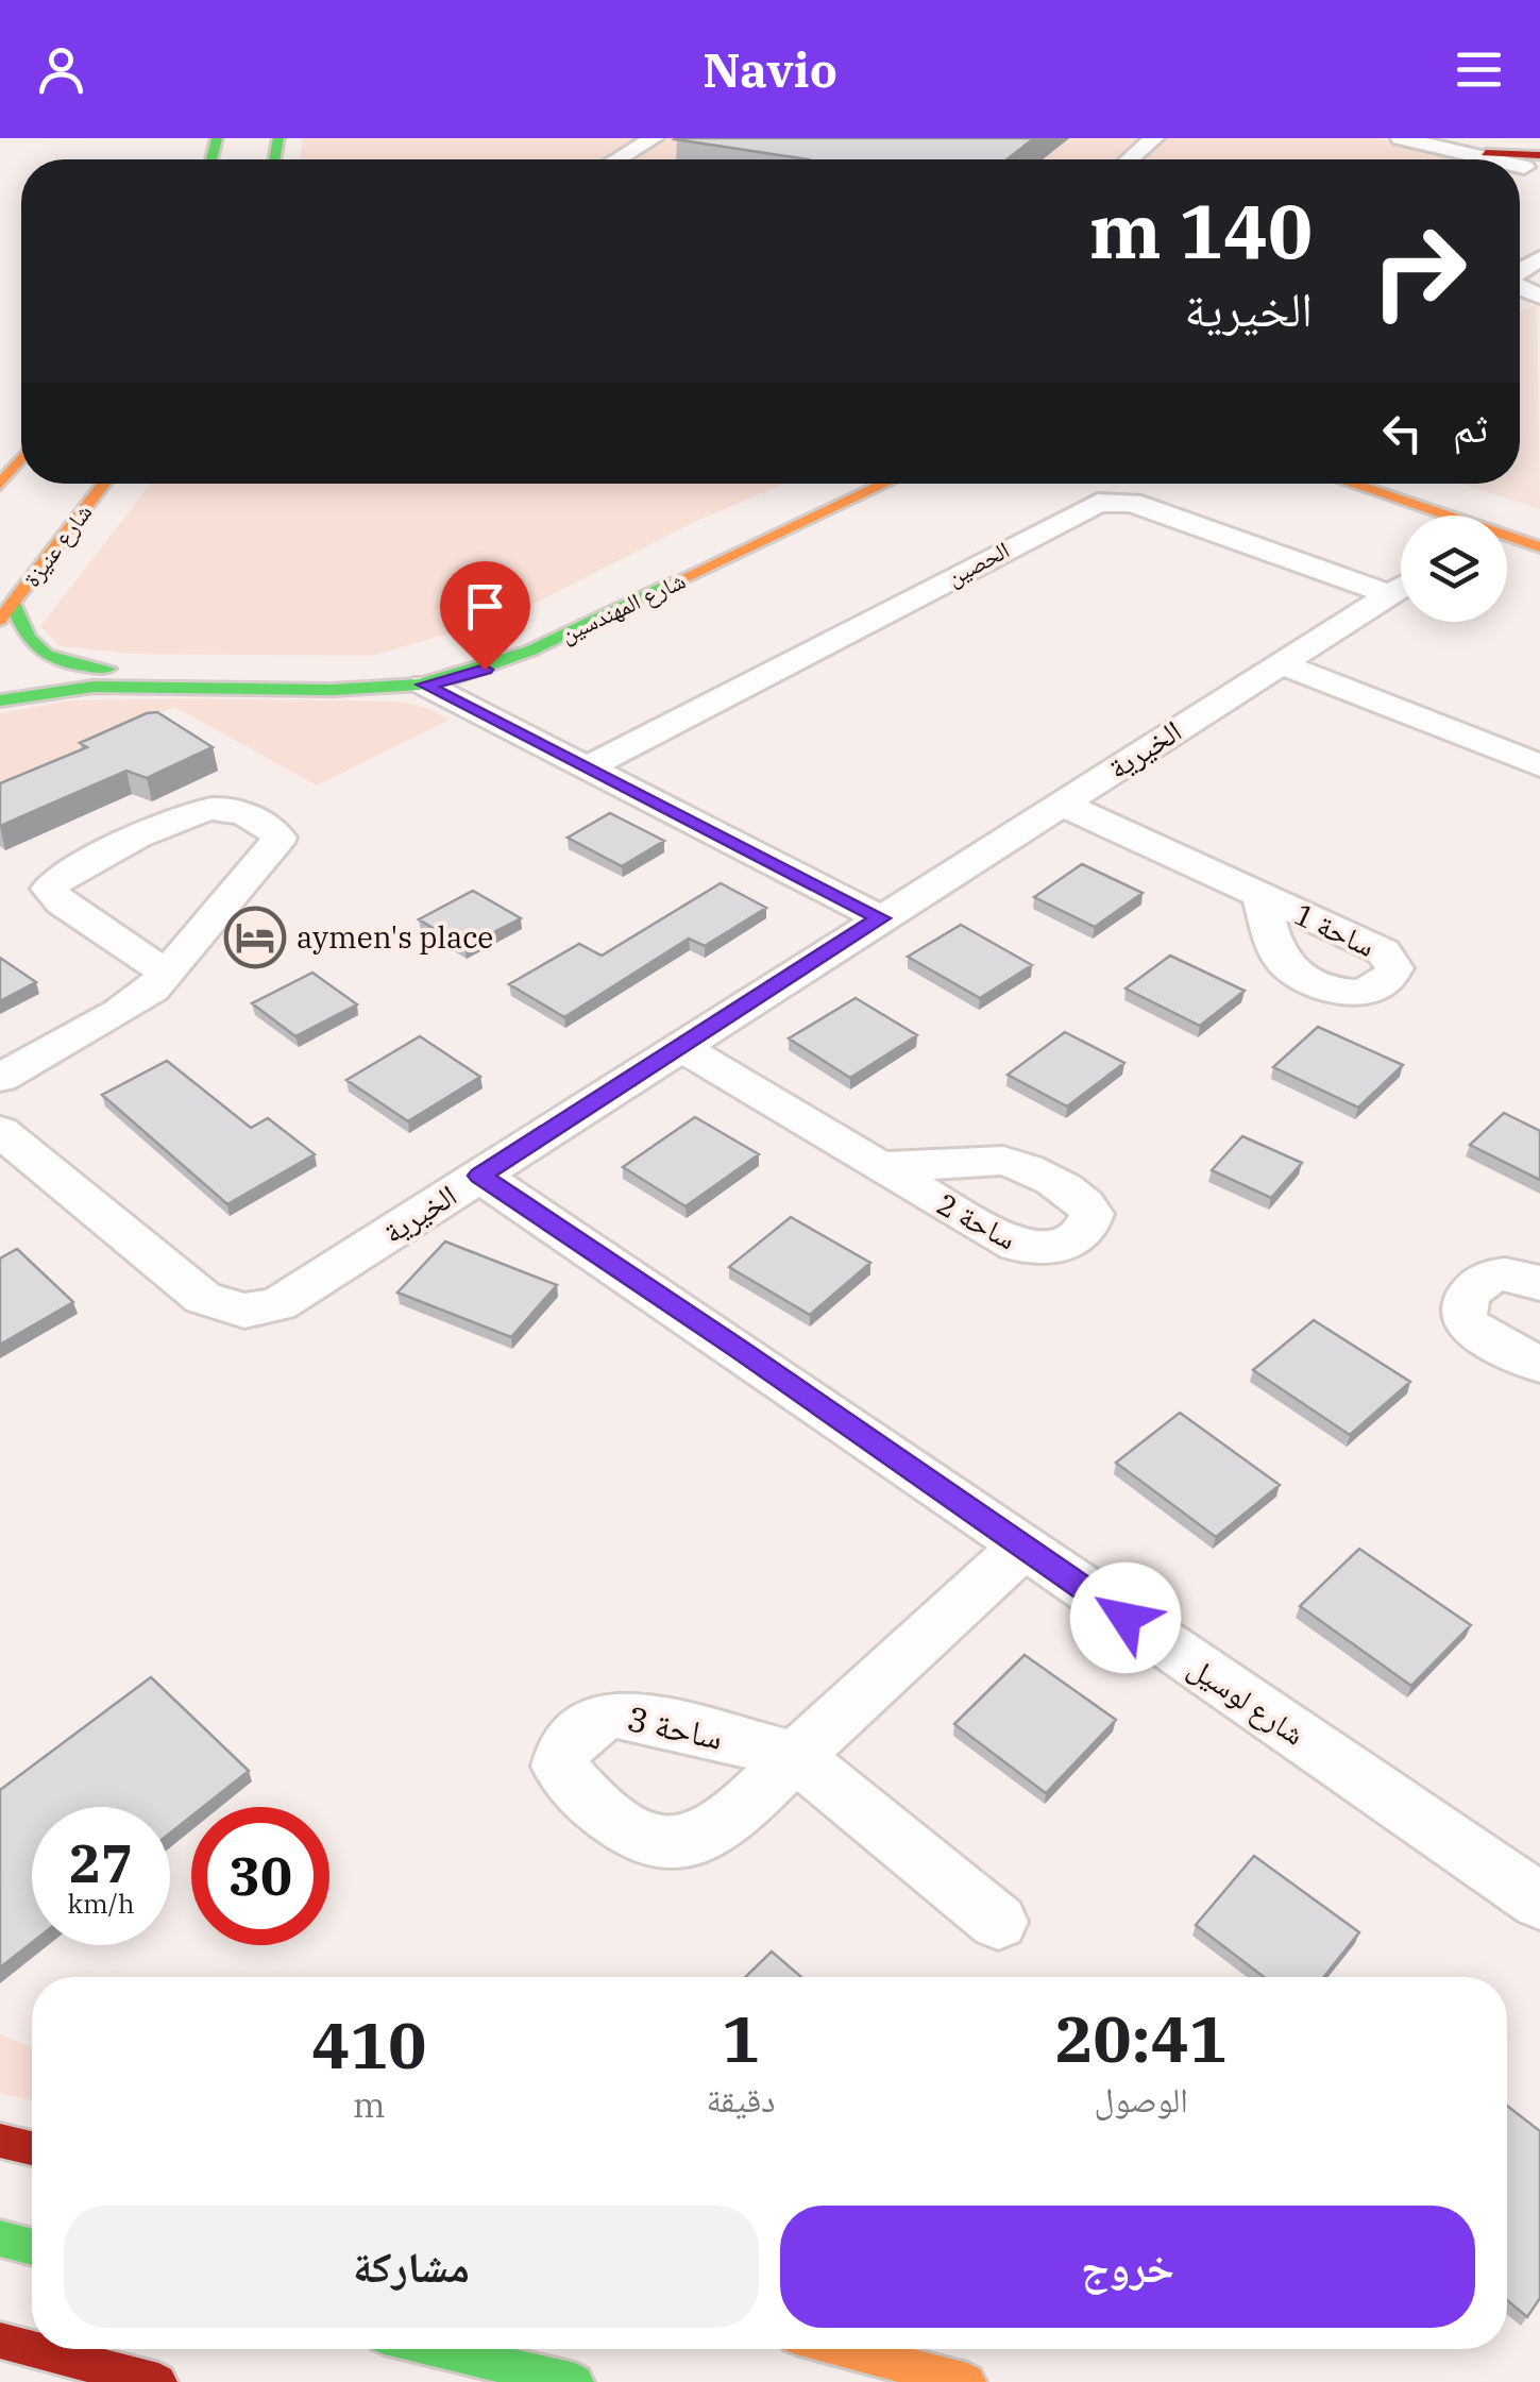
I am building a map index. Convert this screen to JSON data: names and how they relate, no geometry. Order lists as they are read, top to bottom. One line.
{"streets":{"main road":["شارع عنيزة","شارع المهندسين"],"street":["الحصين","الخيرية","ساحة 1","ساحة 2","شارع لوسيل"]},"crossings":[["شارع عنيزة","شارع المهندسين"],["الخيرية","ساحة 1"],["الخيرية","ساحة 2"],["الخيرية","شارع لوسيل"]],"places":{"hotel":["aymen's place"]},"page":{"header":"Navio","turn":["140 m","الخيرية"],"then":"ثم","speed":"27 km/h","limit":"30","eta":["20:41","الوصول","1","دقيقة","410","m"],"buttons":["خروج","مشاركة"]}}
